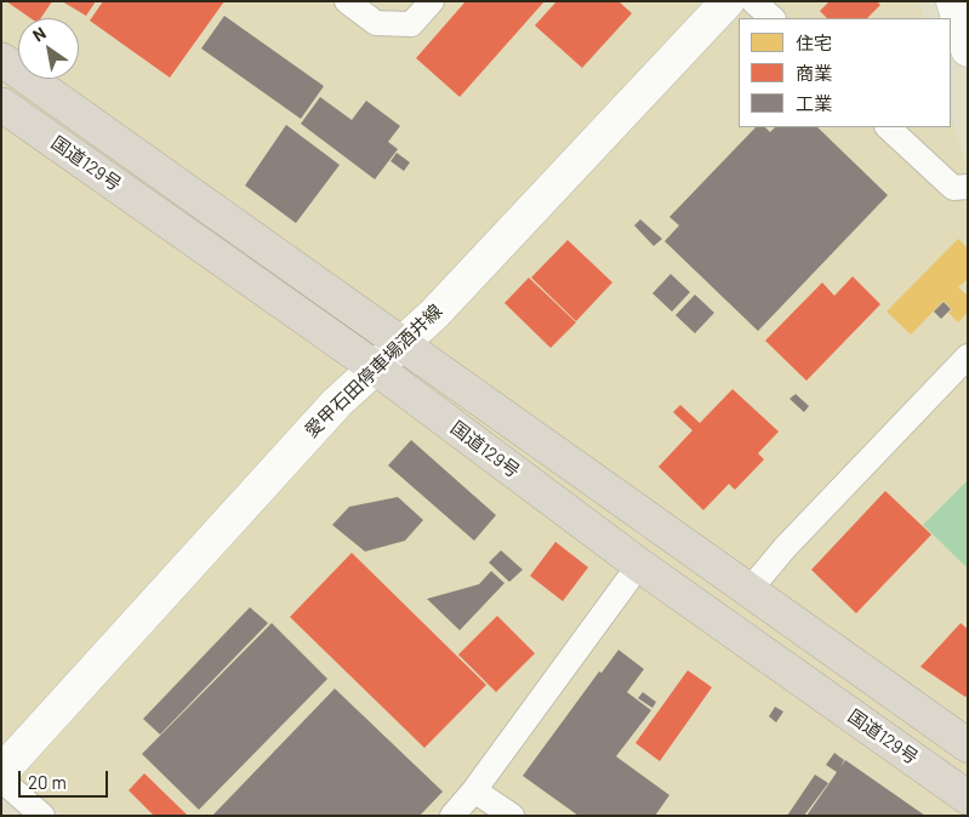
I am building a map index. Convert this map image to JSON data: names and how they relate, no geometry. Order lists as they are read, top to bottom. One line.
{"streets":{"highway":["国道129号"],"main road":["愛甲石田停車場酒井線"]},"crossings":[["国道129号","愛甲石田停車場酒井線"]],"legend":["住宅","商業","工業"],"scale_bar":"20 m","north":"top left"}
